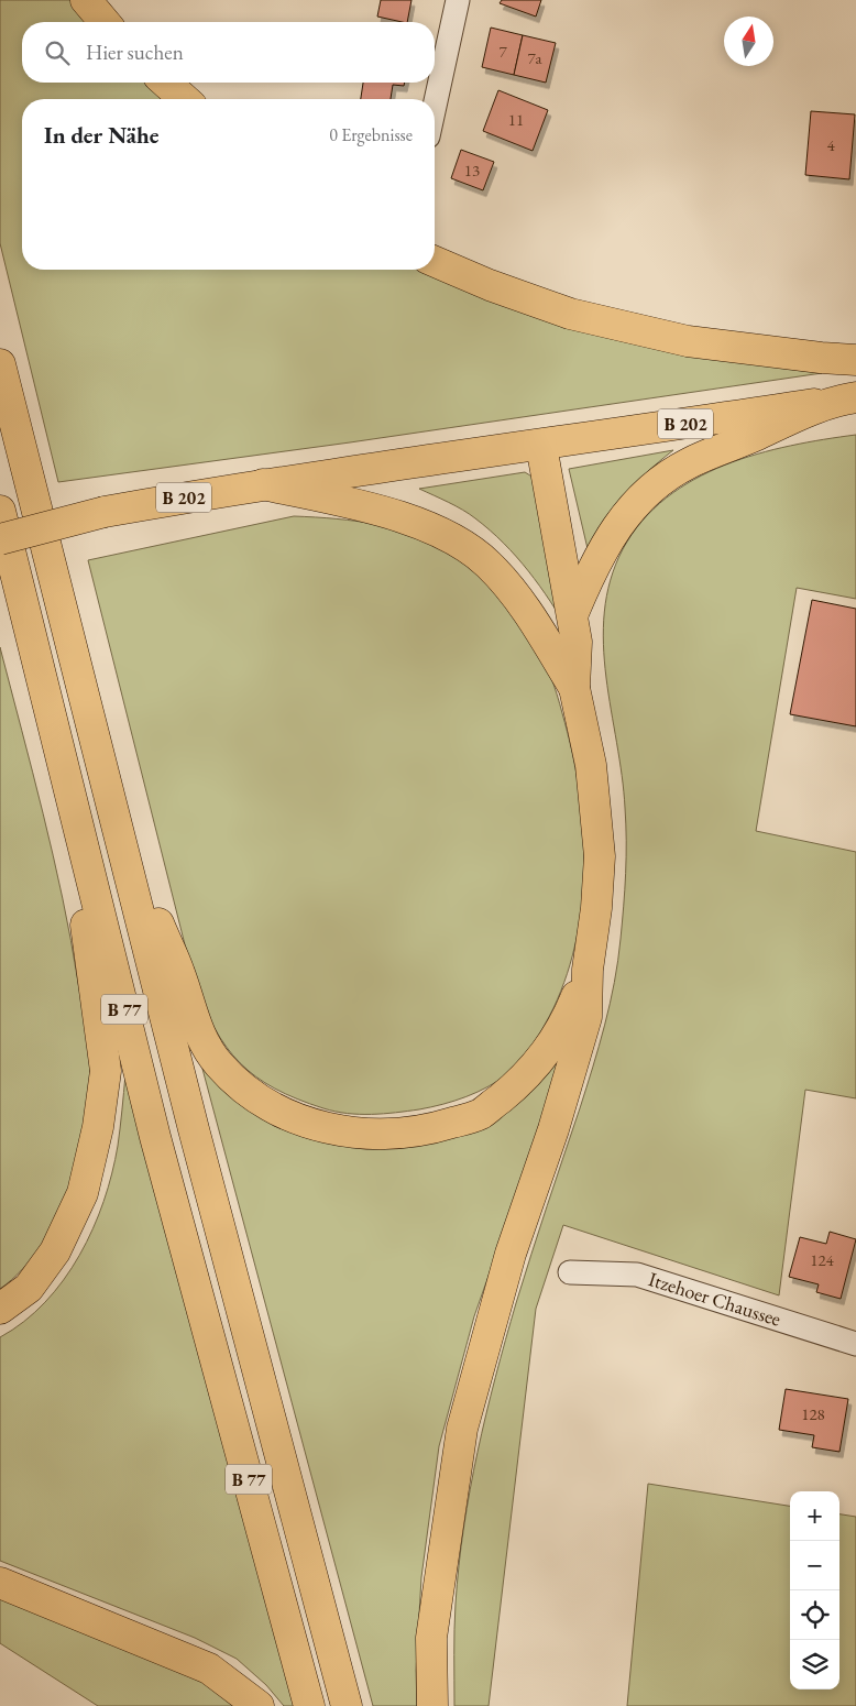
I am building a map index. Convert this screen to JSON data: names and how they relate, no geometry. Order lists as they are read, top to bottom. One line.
{"streets":{"main road":["B 202","B 77"],"street":["Itzehoer Chaussee"]},"house_numbers":["7","7a","11","4","13","124","128"],"north":"top","page":{"search":"Hier suchen","heading":["In der Nähe","0 Ergebnisse"],"map_buttons":["+","−"]}}
